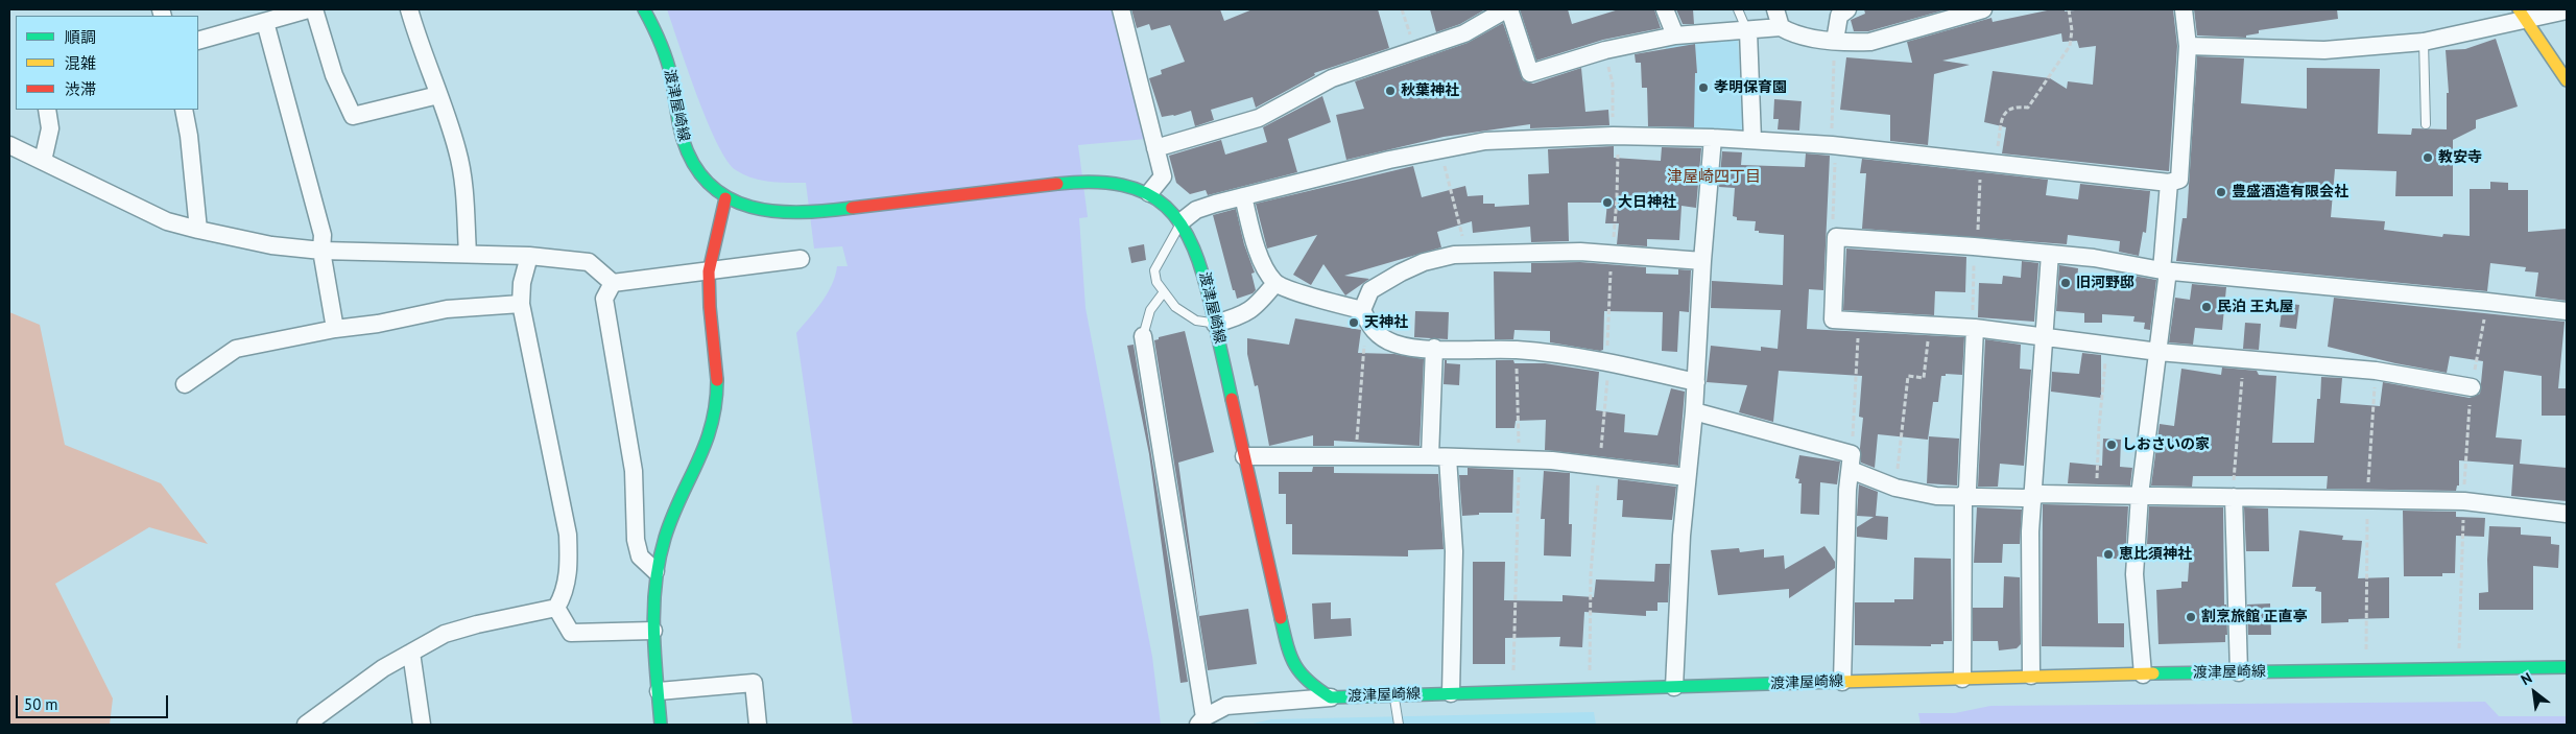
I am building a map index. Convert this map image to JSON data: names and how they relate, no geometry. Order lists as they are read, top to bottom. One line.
{"streets":{"main road":["渡津屋崎線"]},"districts":["津屋崎四丁目"],"places":["孝明保育園","秋葉神社","教安寺","豊盛酒造有限会社","大日神社","旧河野邸","民泊 王丸屋","天神社","しおさいの家","恵比須神社","割烹旅館 正直亭"],"legend":["順調","混雑","渋滞"],"scale_bar":"50 m","north":"top left"}
